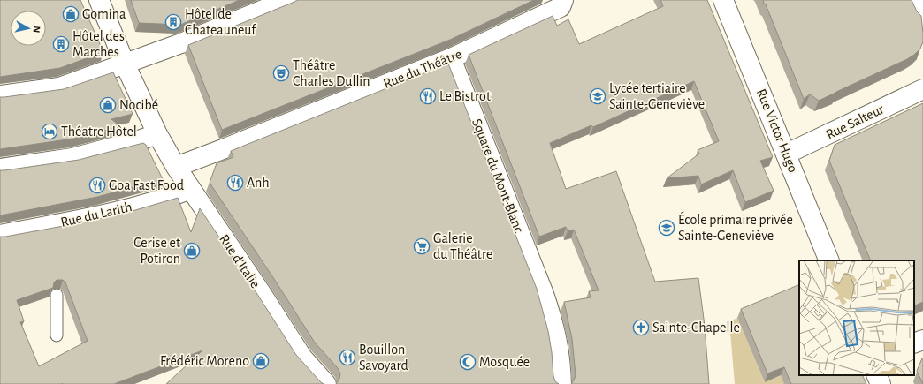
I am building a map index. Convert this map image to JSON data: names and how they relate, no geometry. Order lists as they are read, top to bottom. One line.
{"streets":{"street":["Rue du Théâtre","Rue Salteur","Rue Victor Hugo","Square du Mont-Blanc","Rue du Larith","Rue d'Italie"]},"crossings":[["Rue du Théâtre","Square du Mont-Blanc"],["Rue du Théâtre","Rue d'Italie"],["Rue Salteur","Rue Victor Hugo"],["Rue du Larith","Rue d'Italie"]],"places":{"shop":["Gomina","Nocibé","Cerise et Potiron","Frédéric Moreno"],"building":["Hôtel de Chateauneuf","Hôtel des Marches"],"theatre":["Théâtre Charles Dullin"],"restaurant":["Le Bistrot","Anh","Goa Fast Food","Bouillon Savoyard"],"school or university":["Lycée tertiaire Sainte-Geneviève","École primaire privée Sainte-Geneviève"],"hotel":["Théatre Hôtel"],"supermarket":["Galerie du Théâtre"],"church":["Sainte-Chapelle"],"mosque":["Mosquée"]},"north":"right"}
